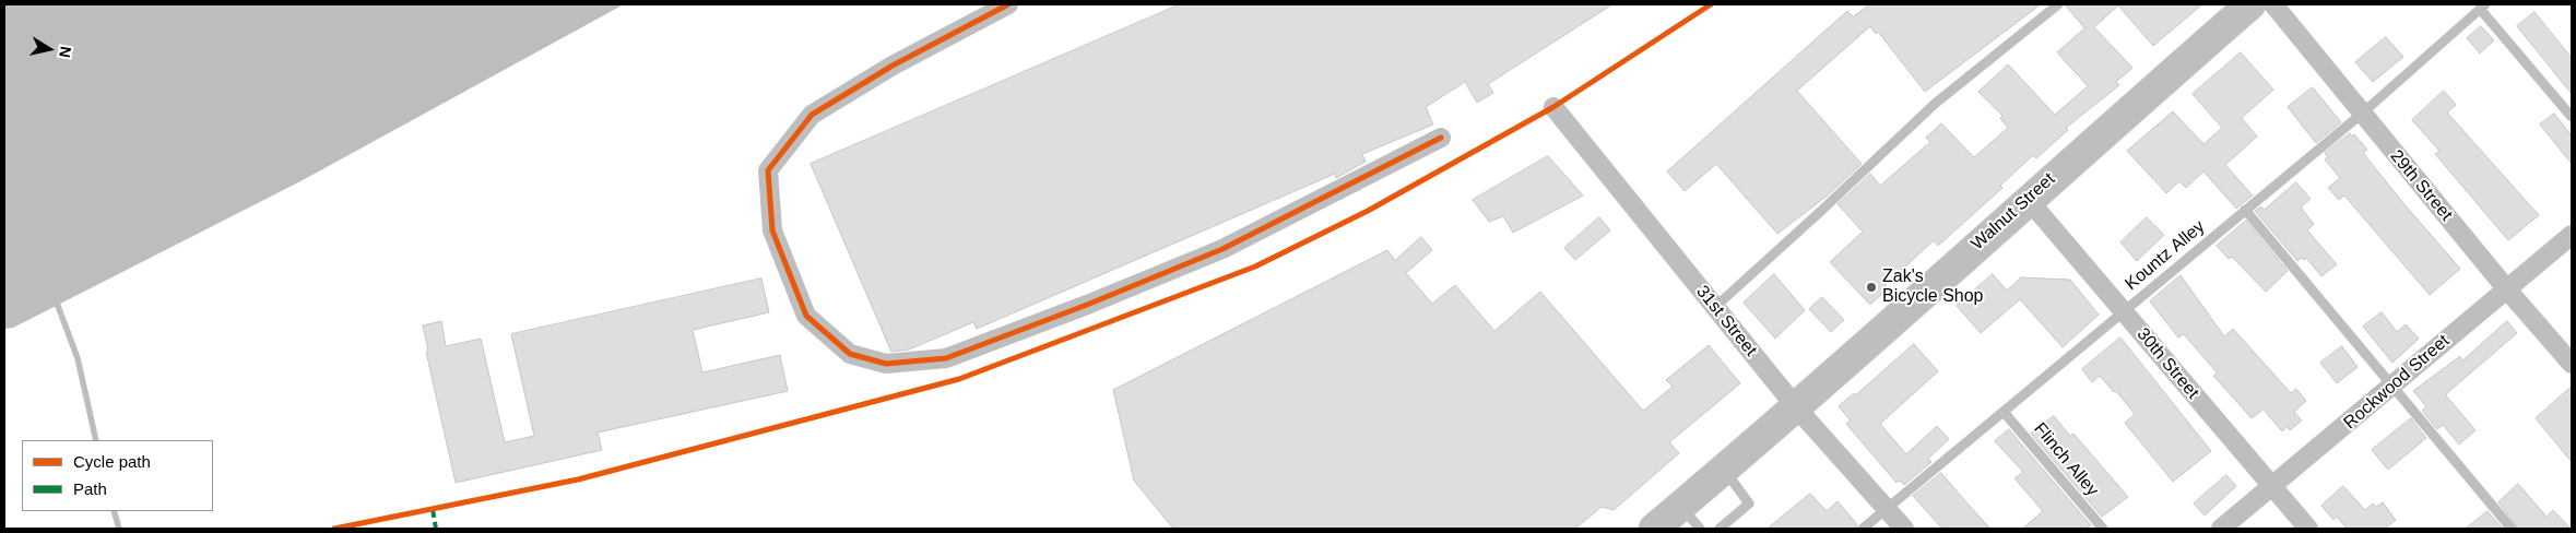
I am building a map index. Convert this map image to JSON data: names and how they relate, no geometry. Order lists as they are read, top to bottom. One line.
{"streets":{"main road":["Walnut Street"],"street":["29th Street","31st Street","30th Street","Rockwood Street"],"lane":["Kountz Alley","Flinch Alley"]},"crossings":[["29th Street","Kountz Alley"],["29th Street","Rockwood Street"],["Walnut Street","31st Street"],["Walnut Street","30th Street"],["Kountz Alley","31st Street"],["Kountz Alley","30th Street"],["Kountz Alley","Flinch Alley"],["30th Street","Rockwood Street"]],"places":["Zak's Bicycle Shop"],"legend":["Cycle path","Path"],"north":"right"}
